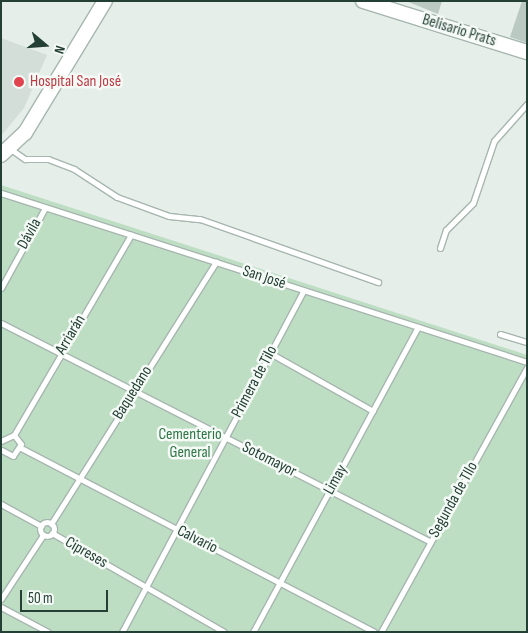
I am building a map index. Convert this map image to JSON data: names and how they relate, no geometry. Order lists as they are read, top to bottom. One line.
{"streets":{"main road":["Belisario Prats"],"lane":["Dávila","San José","Arriarán","Primera de Tilo","Baquedano","Sotomayor","Limay","Segunda de TIlo","Calvario","Cipreses"]},"crossings":[["Dávila","San José"],["San José","Arriarán"],["San José","Primera de Tilo"],["San José","Baquedano"],["San José","Limay"],["Arriarán","Sotomayor"],["Primera de Tilo","Sotomayor"],["Primera de Tilo","Calvario"],["Primera de Tilo","Cipreses"],["Baquedano","Sotomayor"],["Baquedano","Calvario"],["Sotomayor","Limay"],["Sotomayor","Segunda de TIlo"],["Limay","Calvario"]],"parks":["Cementerio General"],"places":["Hospital San José"],"scale_bar":"50 m","north":"right"}
